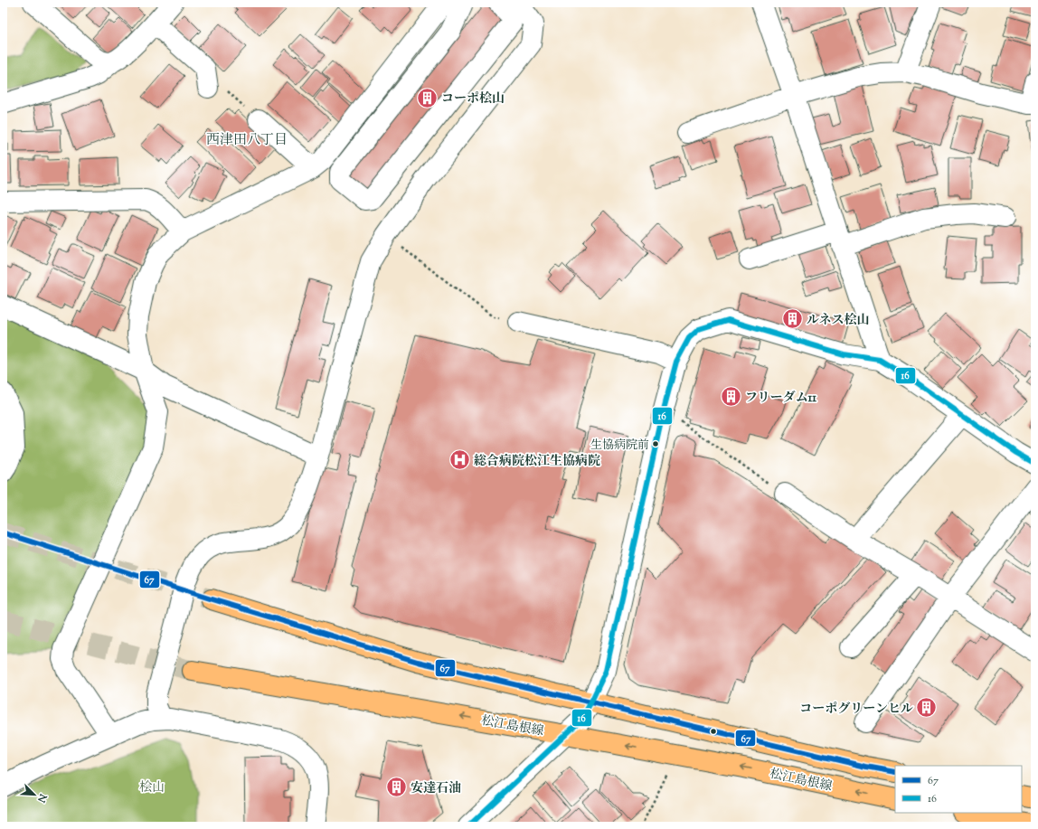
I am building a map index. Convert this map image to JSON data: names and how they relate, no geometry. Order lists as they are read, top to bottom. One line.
{"streets":{"main road":["松江島根線"]},"districts":["西津田八丁目"],"parks":["桧山"],"places":{"building":["コーポ桧山","ルネス桧山","フリーダム11","コーポグリーンヒル","安達石油"],"other":["生協病院前"],"hospital":["総合病院松江生協病院"]},"lines":["transit line 16","transit line 67"],"legend":["67","16"],"north":"bottom right"}
